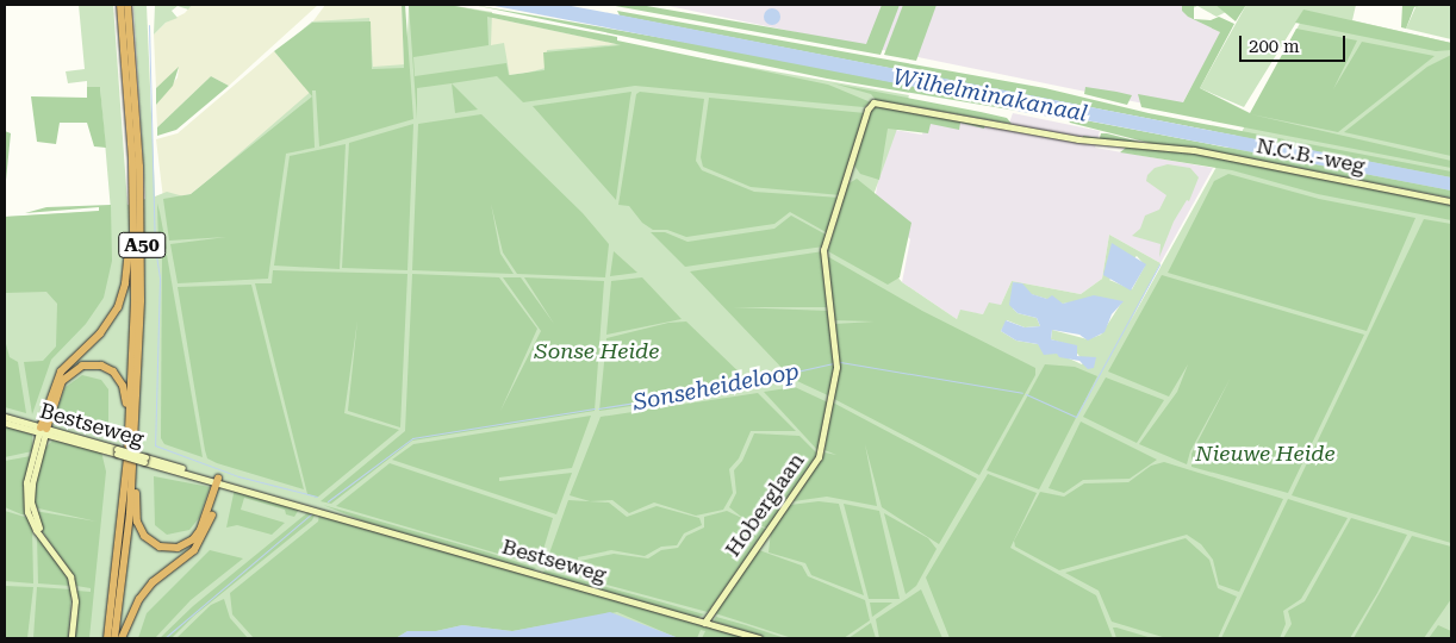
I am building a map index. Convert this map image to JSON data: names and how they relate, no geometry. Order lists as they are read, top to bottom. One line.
{"streets":{"highway":["A50"],"street":["N.C.B.-weg","Bestseweg","Hoberglaan"]},"crossings":[["N.C.B.-weg","Hoberglaan"],["A50","Bestseweg"],["Bestseweg","Hoberglaan"]],"water":["Wilhelminakanaal","Sonseheideloop"],"parks":["Sonse Heide","Nieuwe Heide"],"scale_bar":"200 m"}
